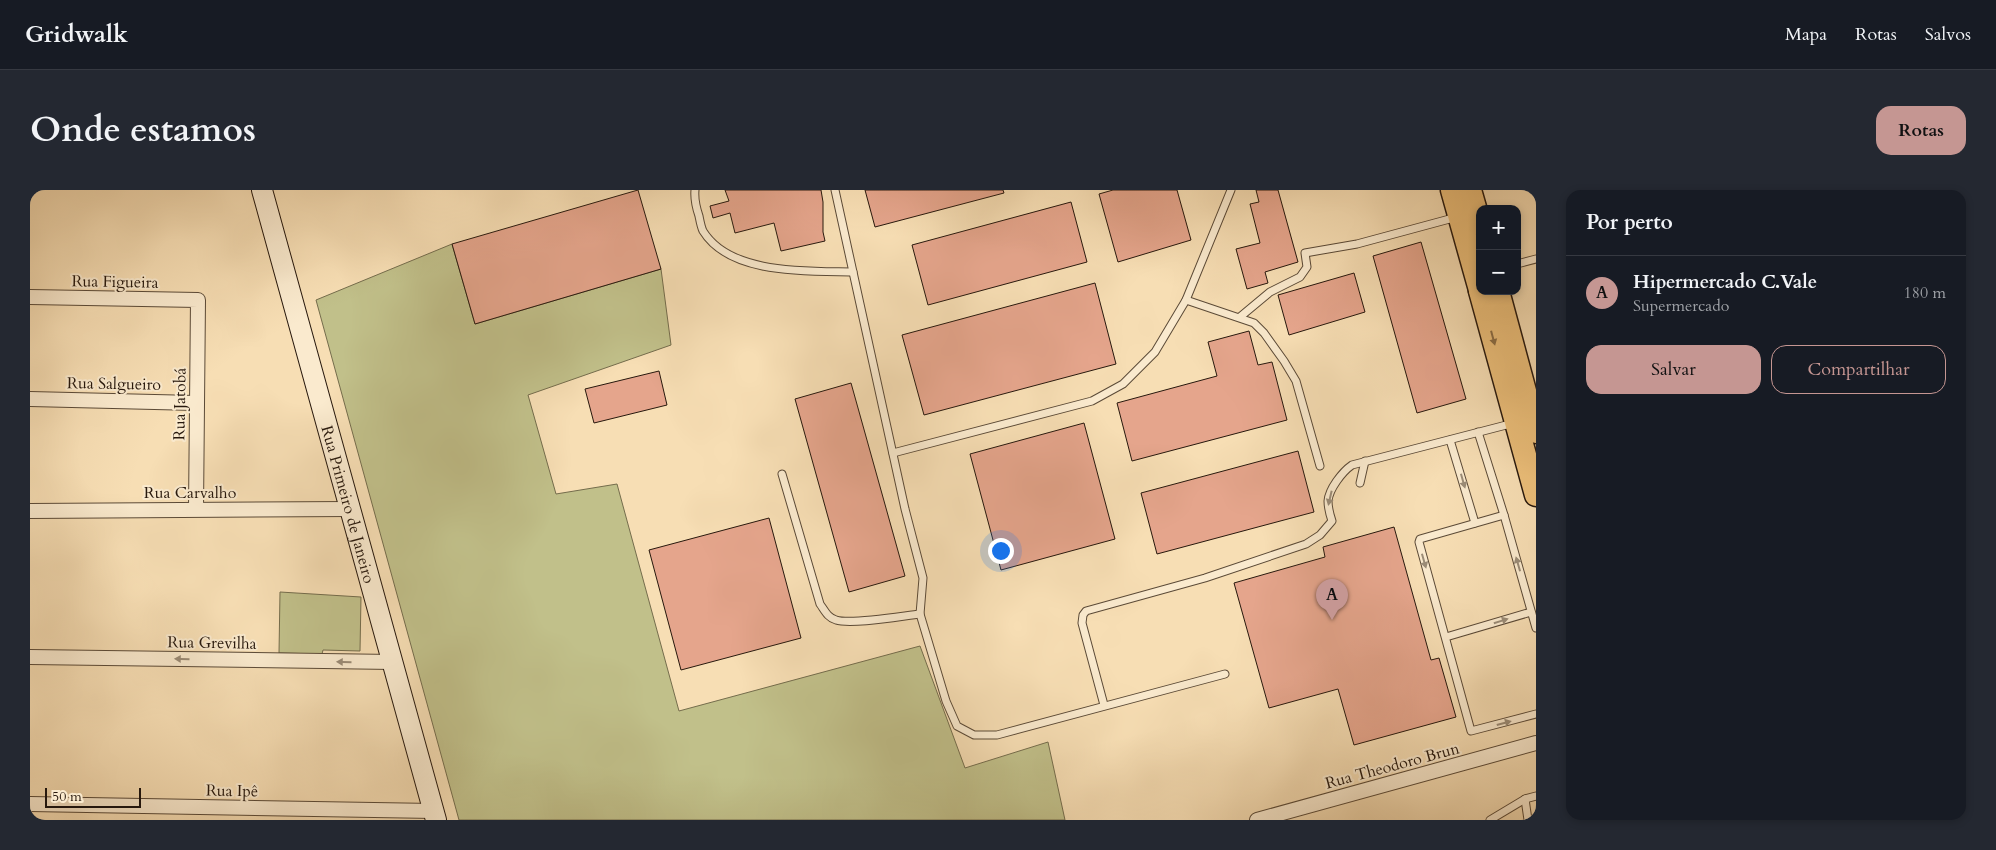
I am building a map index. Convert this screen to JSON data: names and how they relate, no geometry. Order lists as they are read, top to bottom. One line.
{"streets":{"street":["Rua Figueira","Rua Salgueiro","Rua Jatobá","Rua Carvalho","Rua Primeiro de Janeiro","Rua Grevilha","Rua Theodoro Brun","Rua Ipê"]},"crossings":[["Rua Figueira","Rua Jatobá"],["Rua Salgueiro","Rua Jatobá"],["Rua Jatobá","Rua Carvalho"],["Rua Carvalho","Rua Primeiro de Janeiro"],["Rua Primeiro de Janeiro","Rua Grevilha"],["Rua Primeiro de Janeiro","Rua Ipê"]],"one_way":["Rua Grevilha"],"scale_bar":"50 m","page":{"header":"Gridwalk","nav":["Mapa","Rotas","Salvos"],"title":"Onde estamos","buttons":["Rotas",["Salvar","Compartilhar"]],"heading":"Por perto","map_buttons":["+","−"],"list":[{"mark":"A","name":"Hipermercado C.Vale","note":"Supermercado","value":"180 m"}],"pins":"A","scale":"50 m"}}
